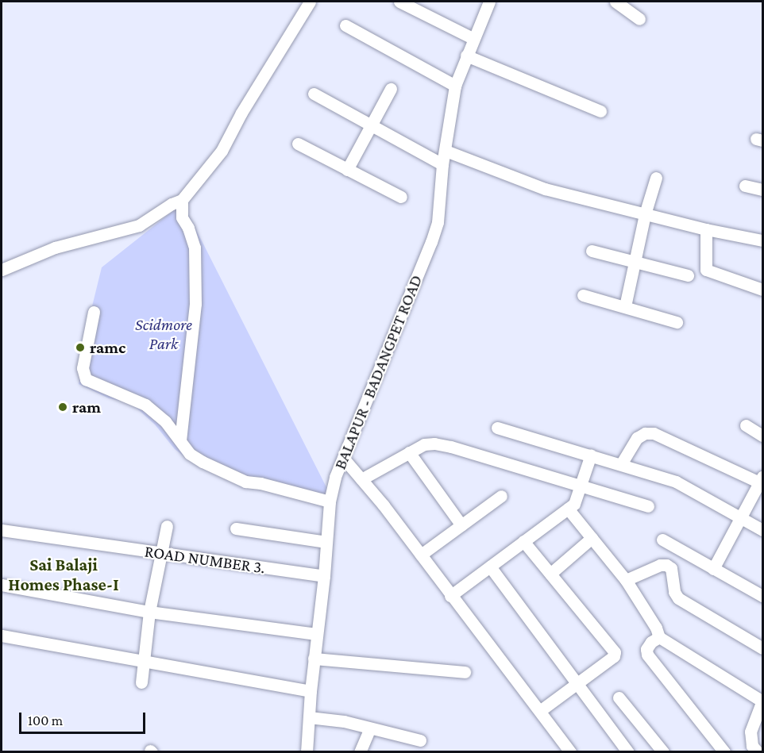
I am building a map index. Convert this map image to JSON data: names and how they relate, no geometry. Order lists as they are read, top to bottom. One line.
{"streets":{"street":["BALAPUR - BADANGPET ROAD","ROAD NUMBER 3."]},"crossings":[["BALAPUR - BADANGPET ROAD","ROAD NUMBER 3."]],"districts":["Sai Balaji Homes Phase-I"],"parks":["Scidmore Park"],"places":["ramc","ram"],"scale_bar":"100 m"}
